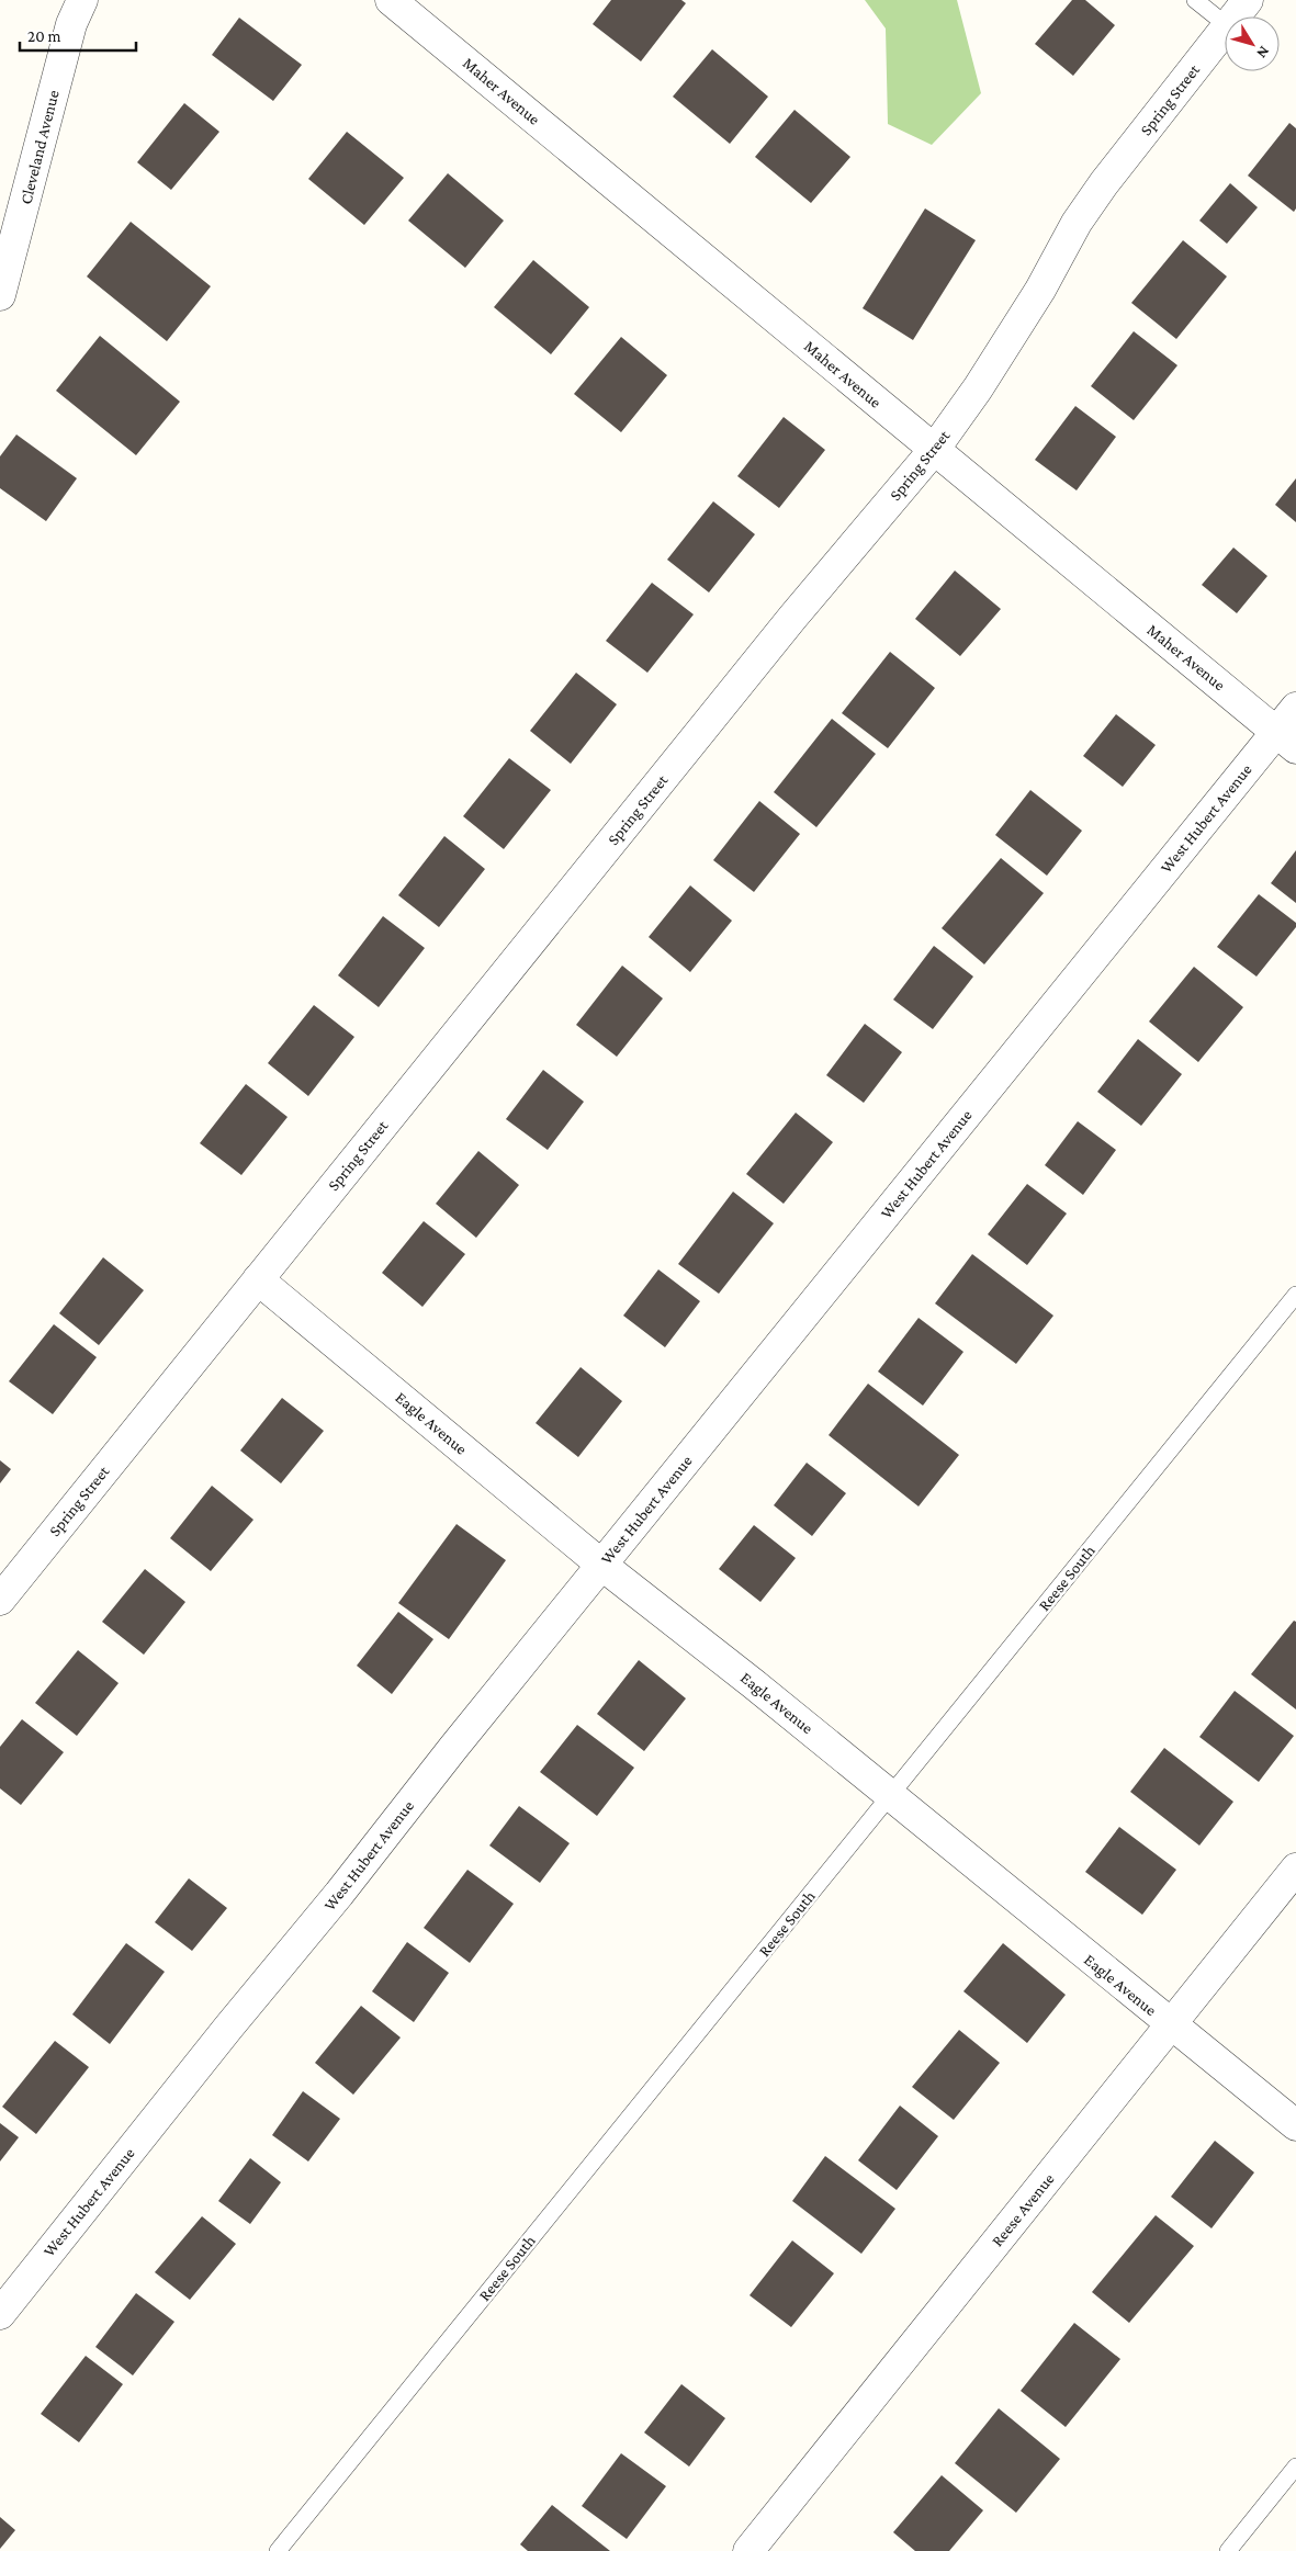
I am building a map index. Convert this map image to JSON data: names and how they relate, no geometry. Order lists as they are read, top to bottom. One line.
{"streets":{"street":["Maher Avenue","Spring Street","Cleveland Avenue","West Hubert Avenue","Eagle Avenue","Reese Avenue"],"lane":["Reese South"]},"crossings":[["Maher Avenue","Spring Street"],["Maher Avenue","West Hubert Avenue"],["Spring Street","Eagle Avenue"],["West Hubert Avenue","Eagle Avenue"],["Eagle Avenue","Reese South"],["Eagle Avenue","Reese Avenue"]],"scale_bar":"20 m","north":"bottom right"}
